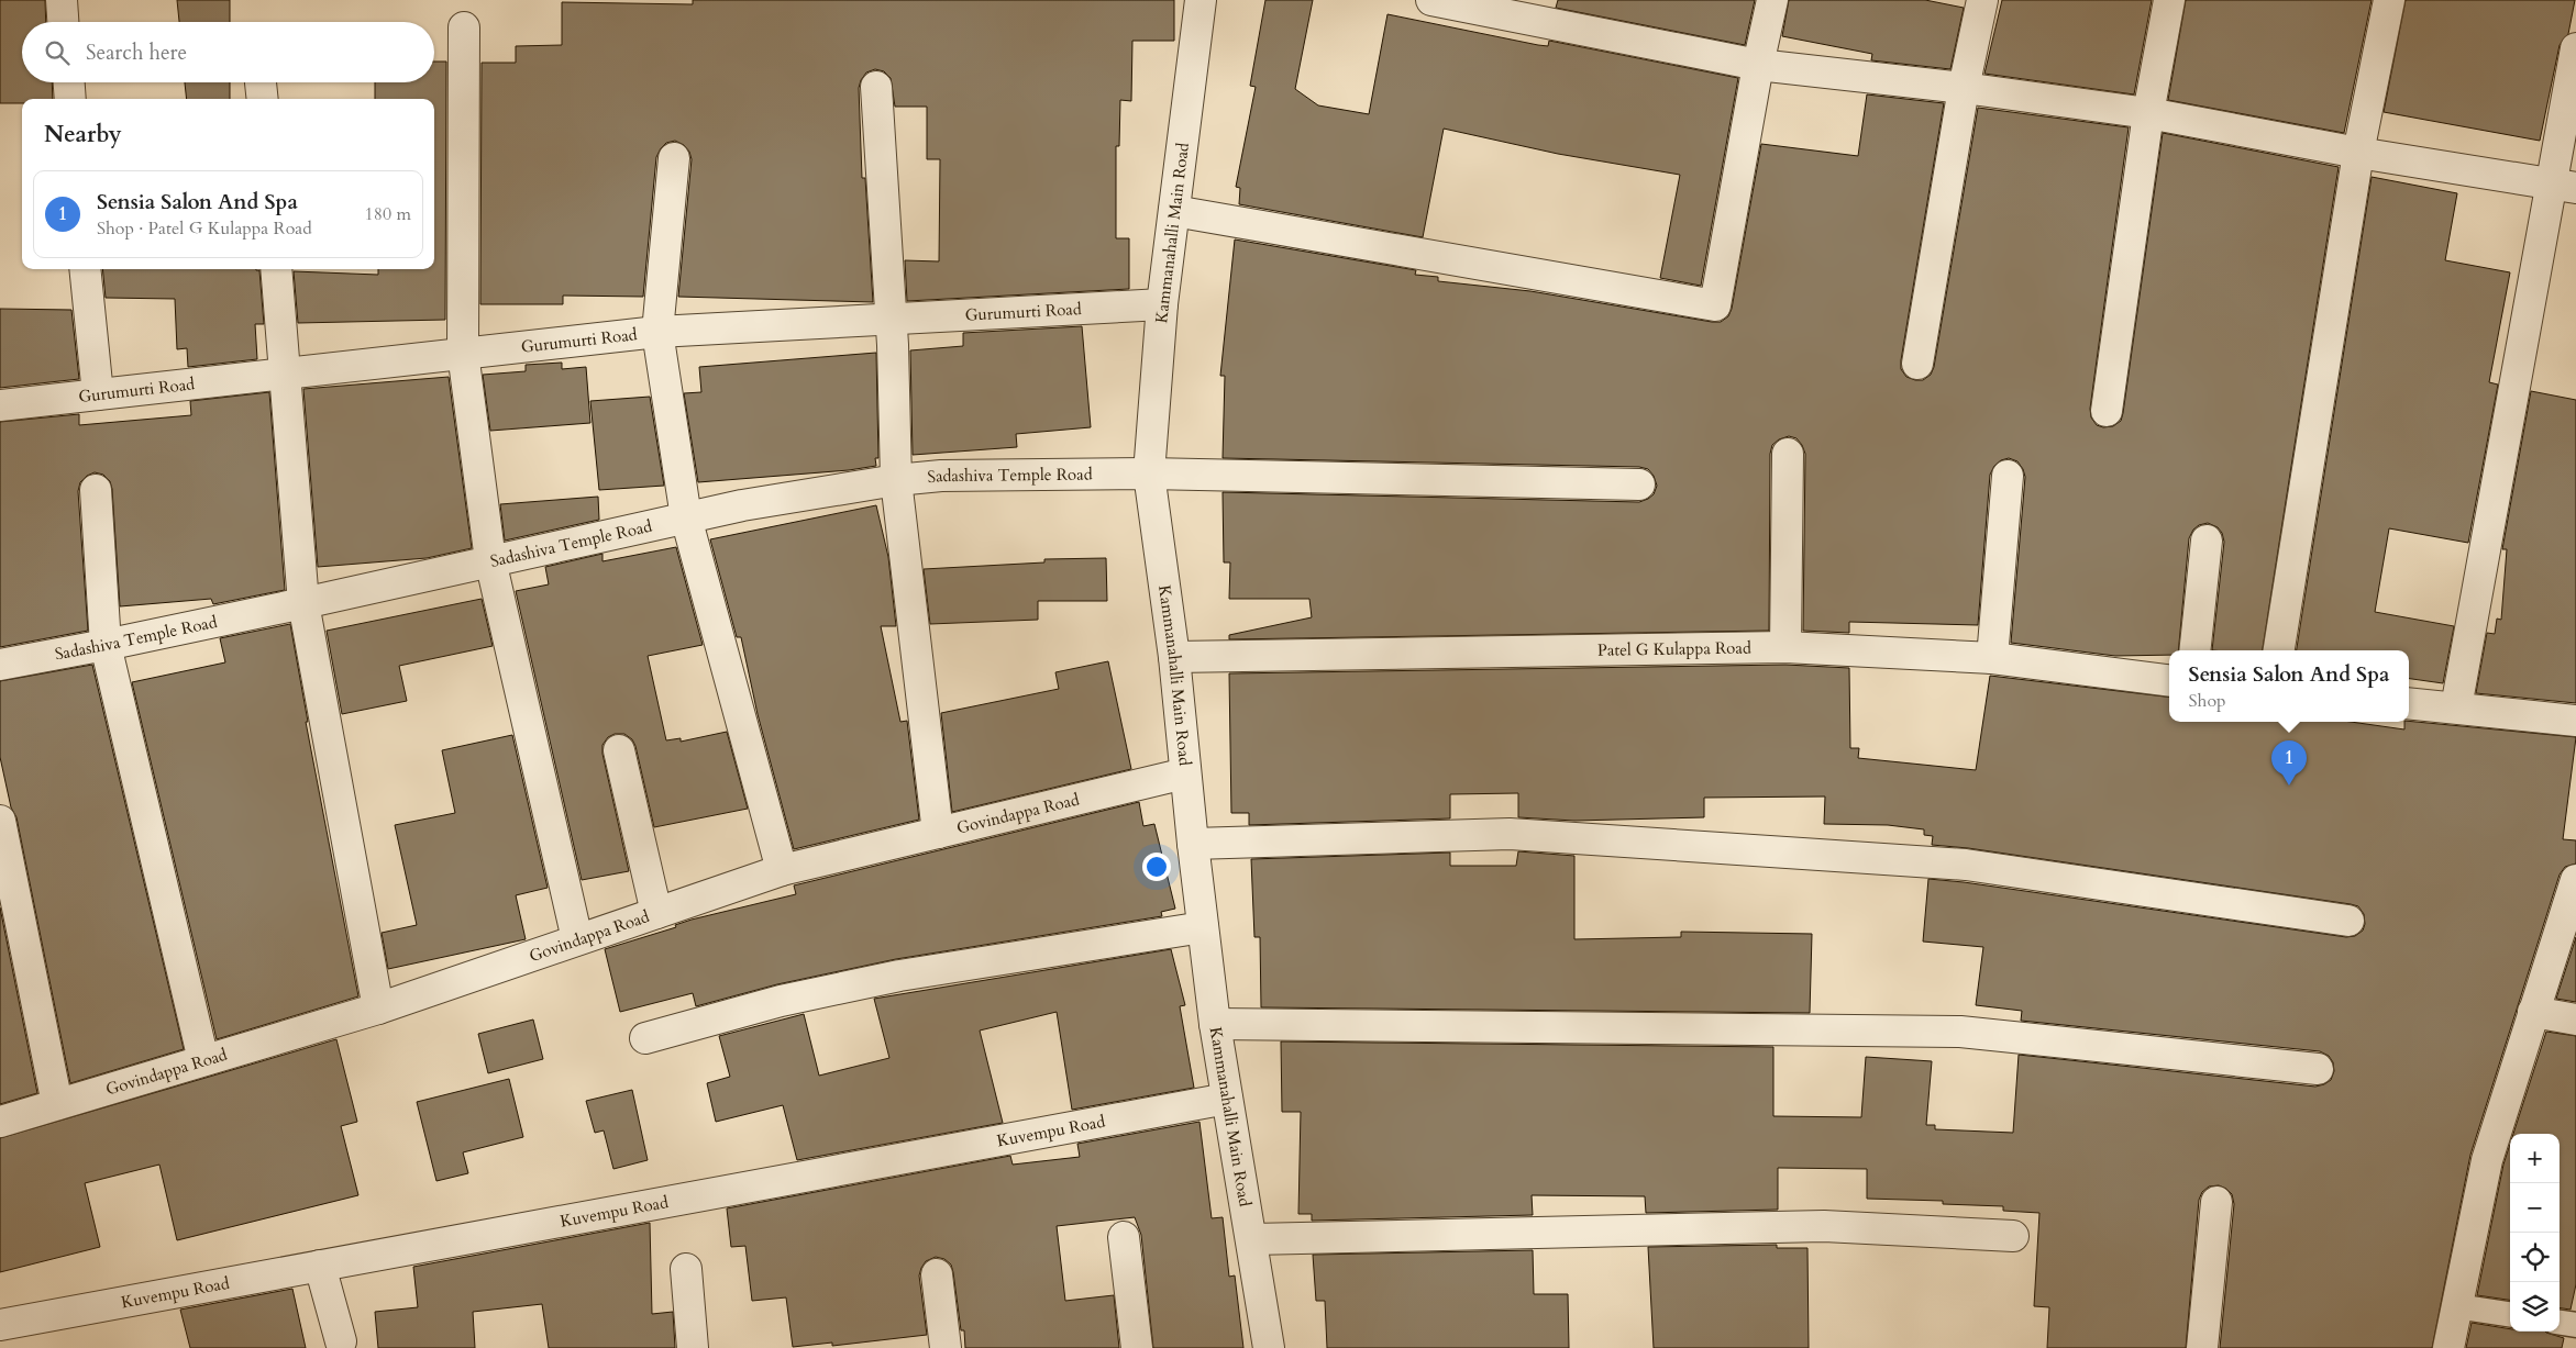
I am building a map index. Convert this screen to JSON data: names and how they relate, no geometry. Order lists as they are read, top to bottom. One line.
{"streets":{"street":["Kammanahalli Main Road","Gurumurti Road","Sadashiva Temple Road","Patel G Kulappa Road","Govindappa Road","Kuvempu Road"]},"crossings":[["Kammanahalli Main Road","Gurumurti Road"],["Kammanahalli Main Road","Sadashiva Temple Road"],["Kammanahalli Main Road","Patel G Kulappa Road"],["Kammanahalli Main Road","Govindappa Road"],["Kammanahalli Main Road","Kuvempu Road"]],"page":{"search":"Search here","heading":"Nearby","list":[{"mark":"1","name":"Sensia Salon And Spa","note":"Shop · Patel G Kulappa Road","value":"180 m"}],"popup":["Sensia Salon And Spa","Shop"],"pins":"1","map_buttons":["+","−"]}}
